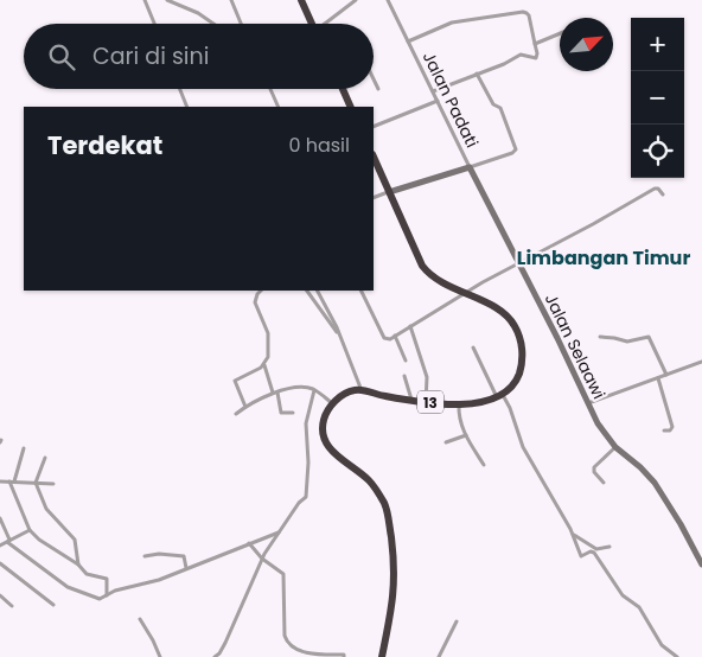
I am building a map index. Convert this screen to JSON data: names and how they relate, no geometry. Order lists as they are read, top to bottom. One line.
{"streets":{"highway":["13"],"street":["Jalan Padati","Jalan Selaawi"]},"crossings":[["Jalan Padati","Jalan Selaawi"]],"districts":["Limbangan Timur"],"north":"top right","page":{"map_buttons":["+","−"],"search":"Cari di sini","heading":["Terdekat","0 hasil"]}}
